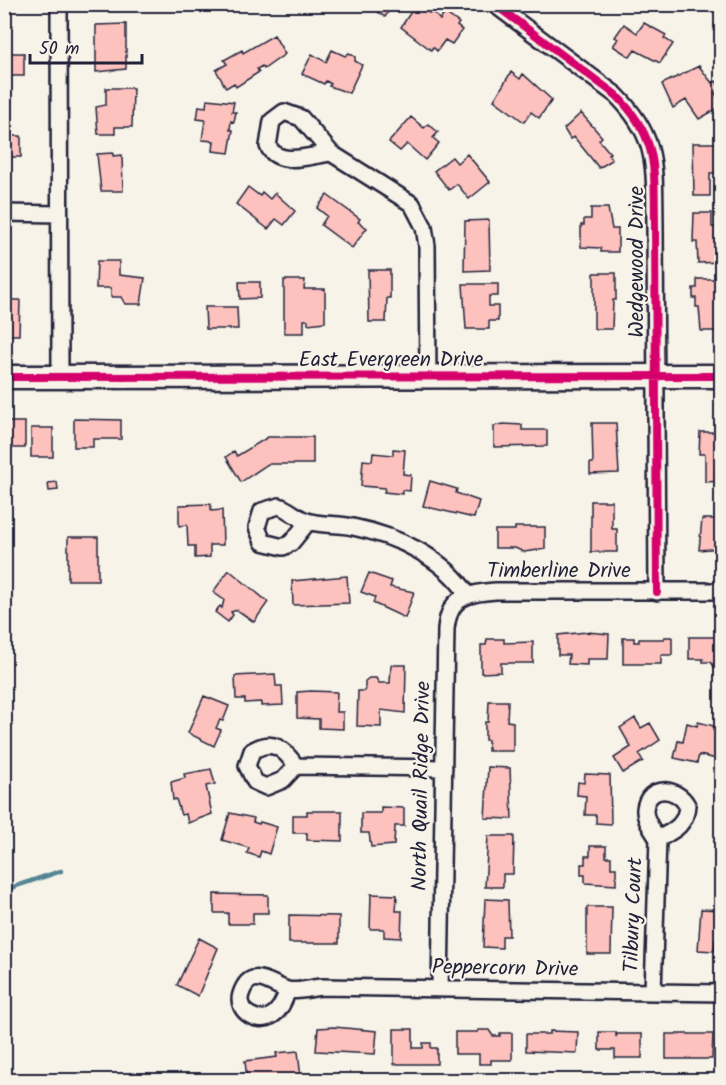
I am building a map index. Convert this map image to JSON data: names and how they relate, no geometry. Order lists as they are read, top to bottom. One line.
{"streets":{"street":["Wedgewood Drive","East Evergreen Drive","Timberline Drive","North Quail Ridge Drive","Tilbury Court","Peppercorn Drive"]},"crossings":[["Wedgewood Drive","East Evergreen Drive"],["Wedgewood Drive","Timberline Drive"],["Timberline Drive","North Quail Ridge Drive"],["North Quail Ridge Drive","Peppercorn Drive"],["Tilbury Court","Peppercorn Drive"]],"scale_bar":"50 m"}
